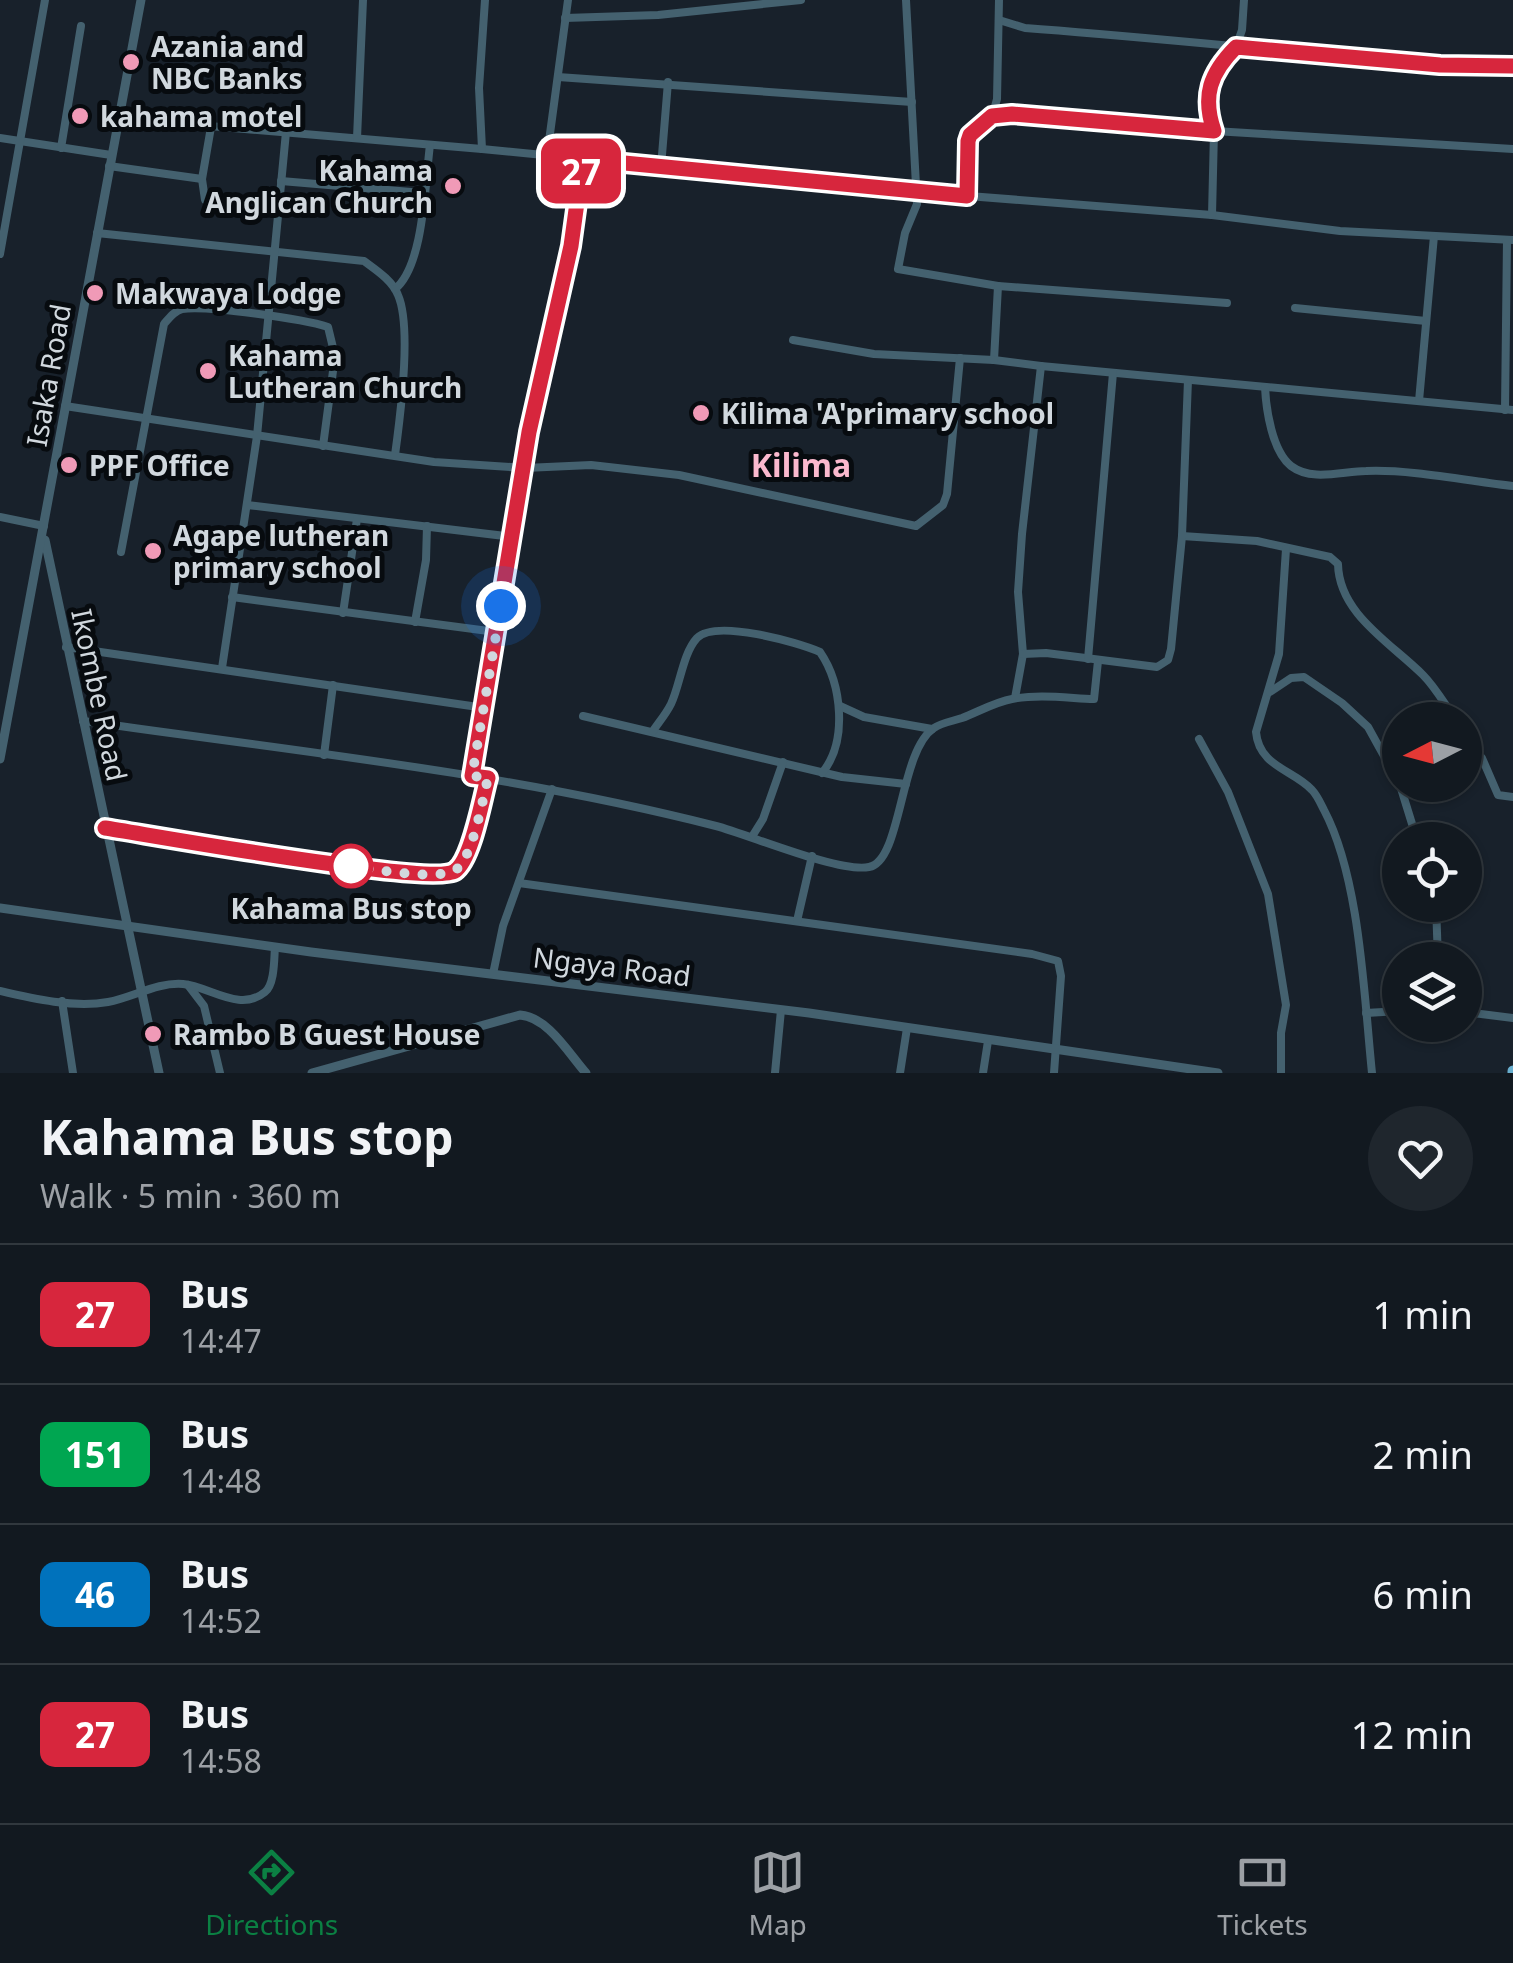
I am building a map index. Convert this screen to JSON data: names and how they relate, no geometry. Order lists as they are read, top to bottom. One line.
{"streets":{"street":["Isaka Road","Ikombe Road","Ngaya Road"]},"crossings":[["Isaka Road","Ikombe Road"],["Ikombe Road","Ngaya Road"]],"districts":["Kilima"],"places":["Azania and NBC Banks","kahama motel","Kahama Anglican Church","Makwaya Lodge","Kahama Lutheran Church","Kilima 'A'primary school","PPF Office","Agape lutheran primary school","Kahama Bus stop","Rambo B Guest House"],"lines":["bus line 27"],"north":"left","page":{"on_map":"27","heading":["Kahama Bus stop","Walk · 5 min · 360 m"],"list":[{"mark":"27","name":"Bus","note":"14:47","value":"1 min"},{"mark":"151","name":"Bus","note":"14:48","value":"2 min"},{"mark":"46","name":"Bus","note":"14:52","value":"6 min"},{"mark":"27","name":"Bus","note":"14:58","value":"12 min"}],"tabs":["Directions","Map","Tickets"]}}
